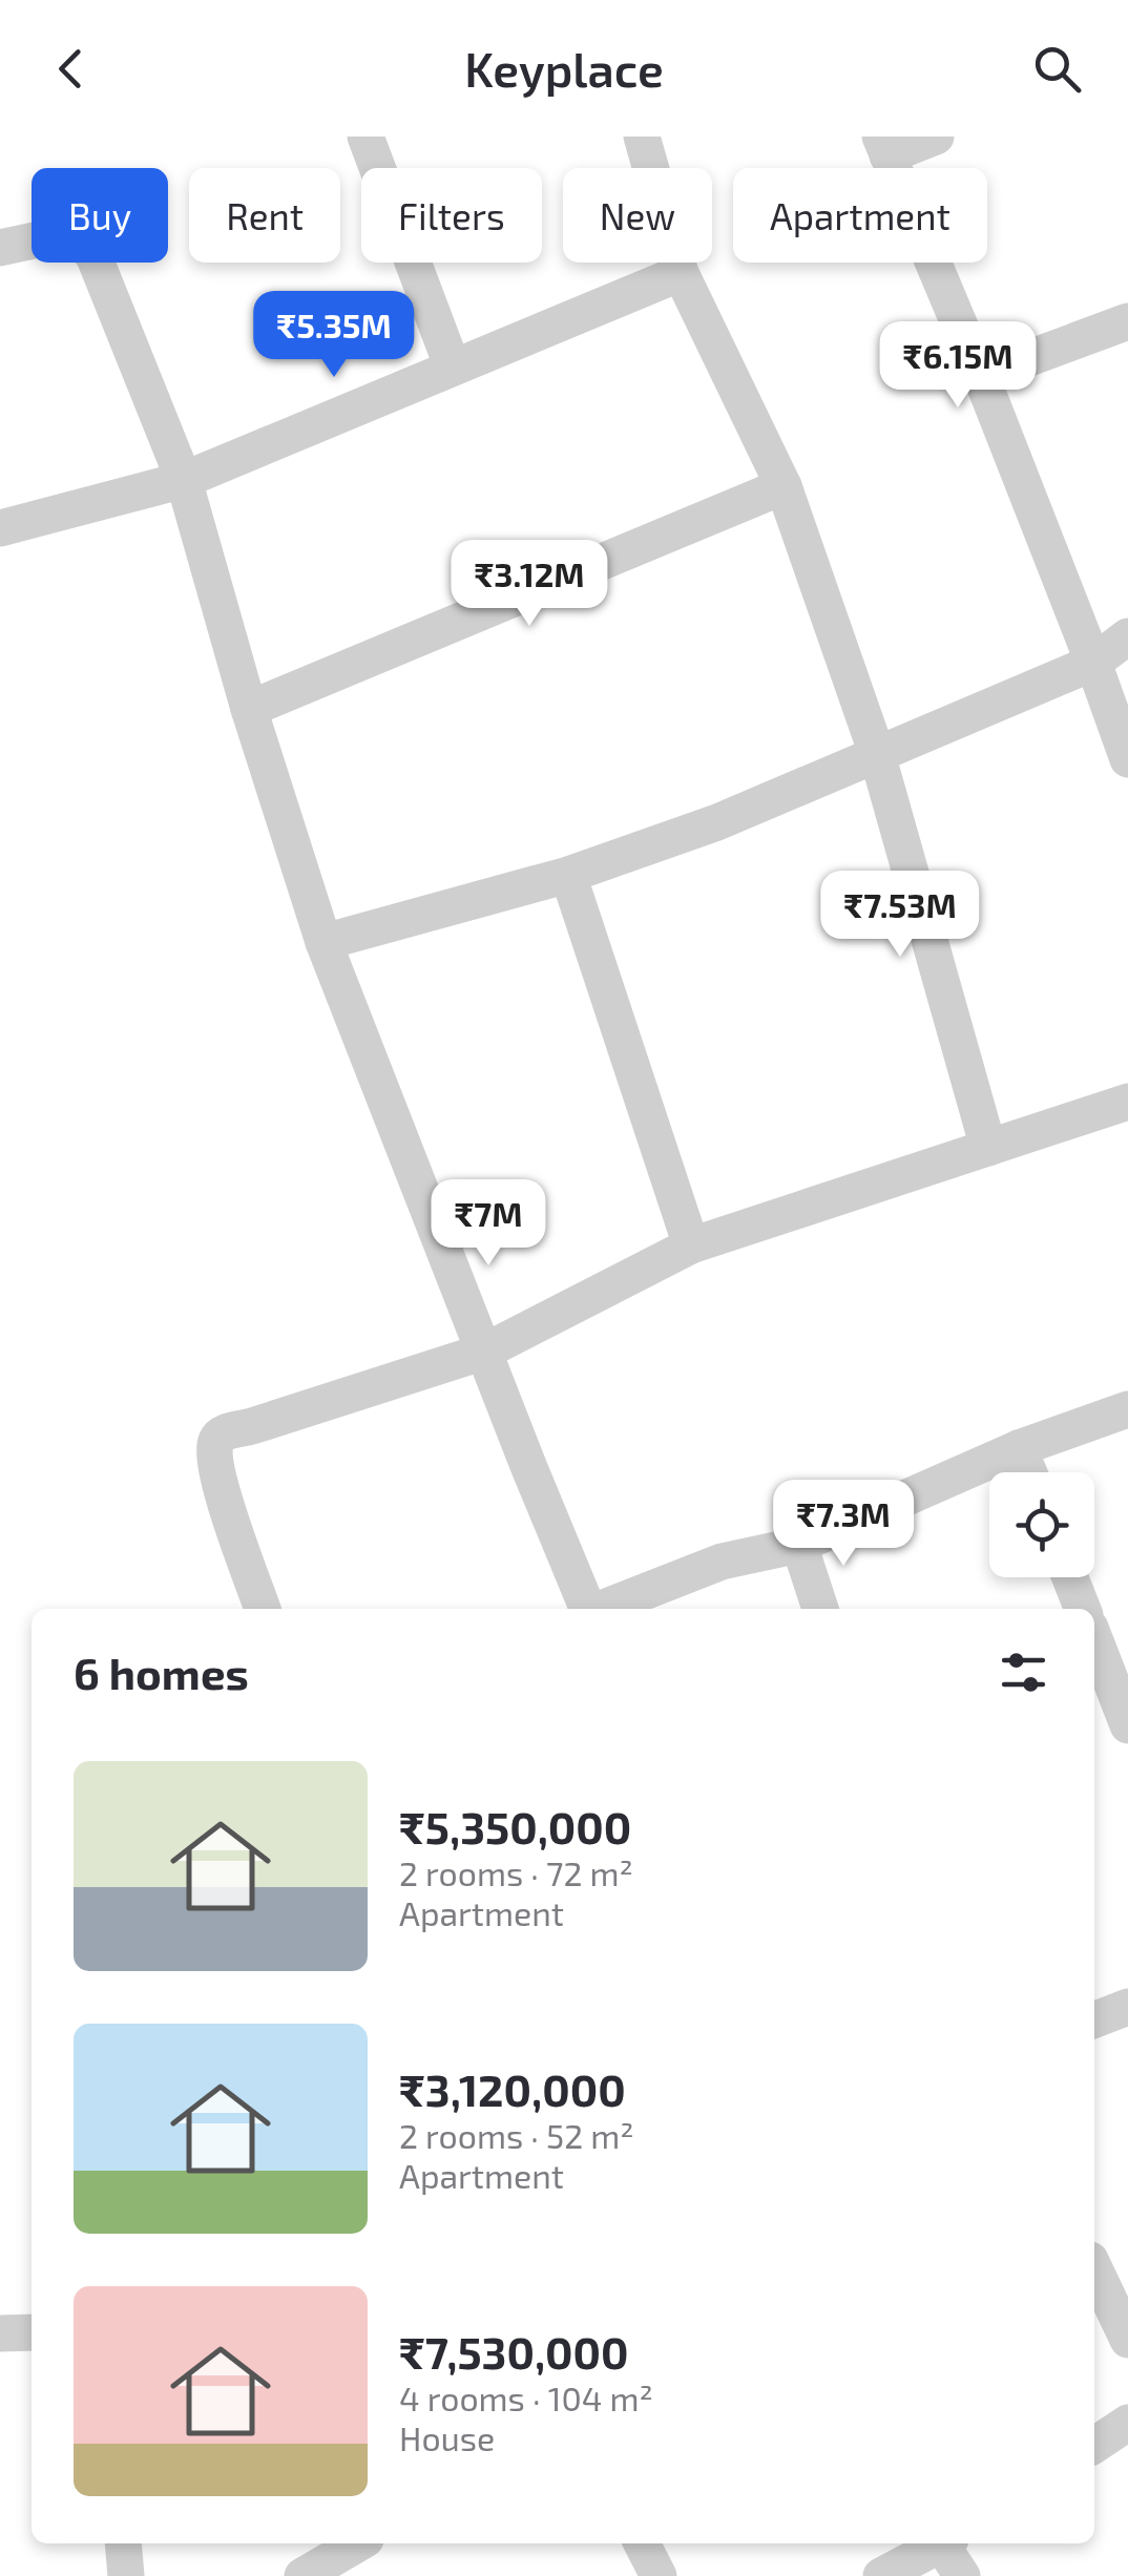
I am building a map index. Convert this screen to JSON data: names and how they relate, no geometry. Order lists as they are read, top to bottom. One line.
{"page":{"header":"Keyplace","chip":["Buy","Rent","Filters","New","Apartment"],"price":["₹5.35M","₹6.15M","₹3.12M","₹7.53M","₹7M","₹7.3M"],"heading":"6 homes","list":[{"name":"₹5,350,000","note":"2 rooms · 72 m² · Apartment"},{"name":"₹3,120,000","note":"2 rooms · 52 m² · Apartment"},{"name":"₹7,530,000","note":"4 rooms · 104 m² · House"}]}}
